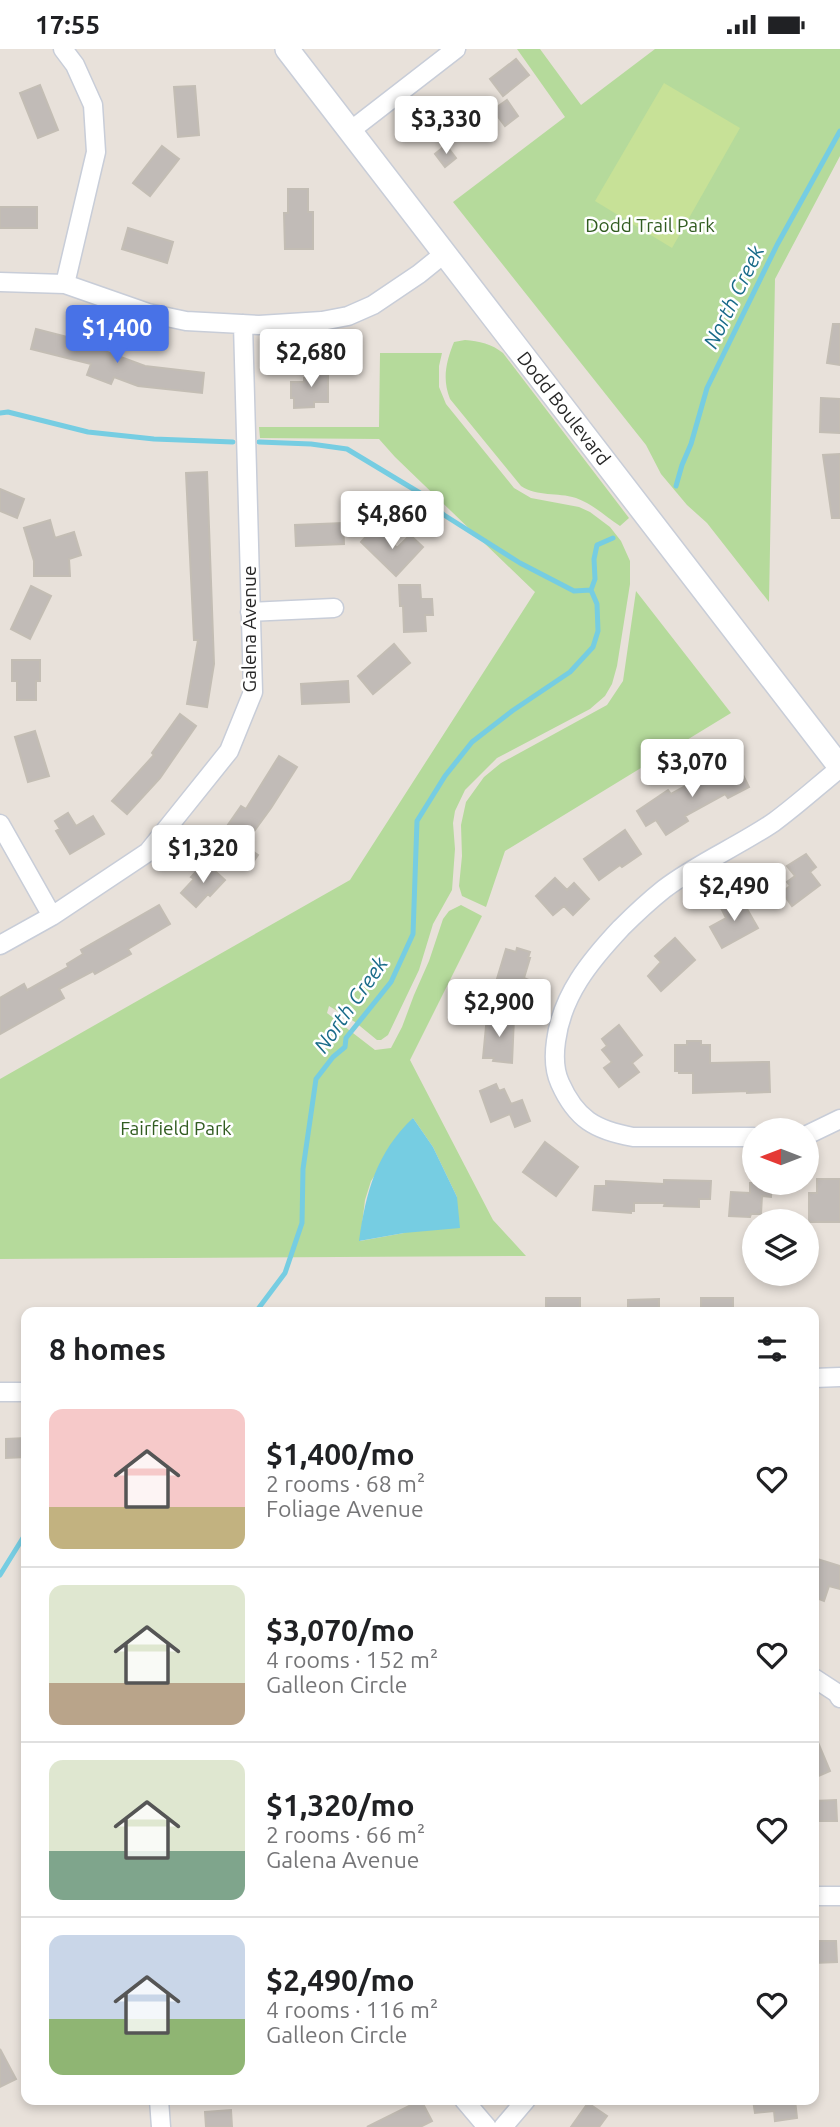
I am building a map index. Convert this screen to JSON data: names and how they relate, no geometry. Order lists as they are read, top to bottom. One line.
{"streets":{"street":["Dodd Boulevard","Galena Avenue"]},"water":["North Creek"],"parks":["Dodd Trail Park","Fairfield Park"],"north":"left","page":{"status":"17:55","price":["$3,330","$1,400","$2,680","$4,860","$3,070","$1,320","$2,490","$2,900"],"heading":"8 homes","list":[{"name":"$1,400/mo","note":"2 rooms · 68 m² · Foliage Avenue"},{"name":"$3,070/mo","note":"4 rooms · 152 m² · Galleon Circle"},{"name":"$1,320/mo","note":"2 rooms · 66 m² · Galena Avenue"},{"name":"$2,490/mo","note":"4 rooms · 116 m² · Galleon Circle"}]}}
